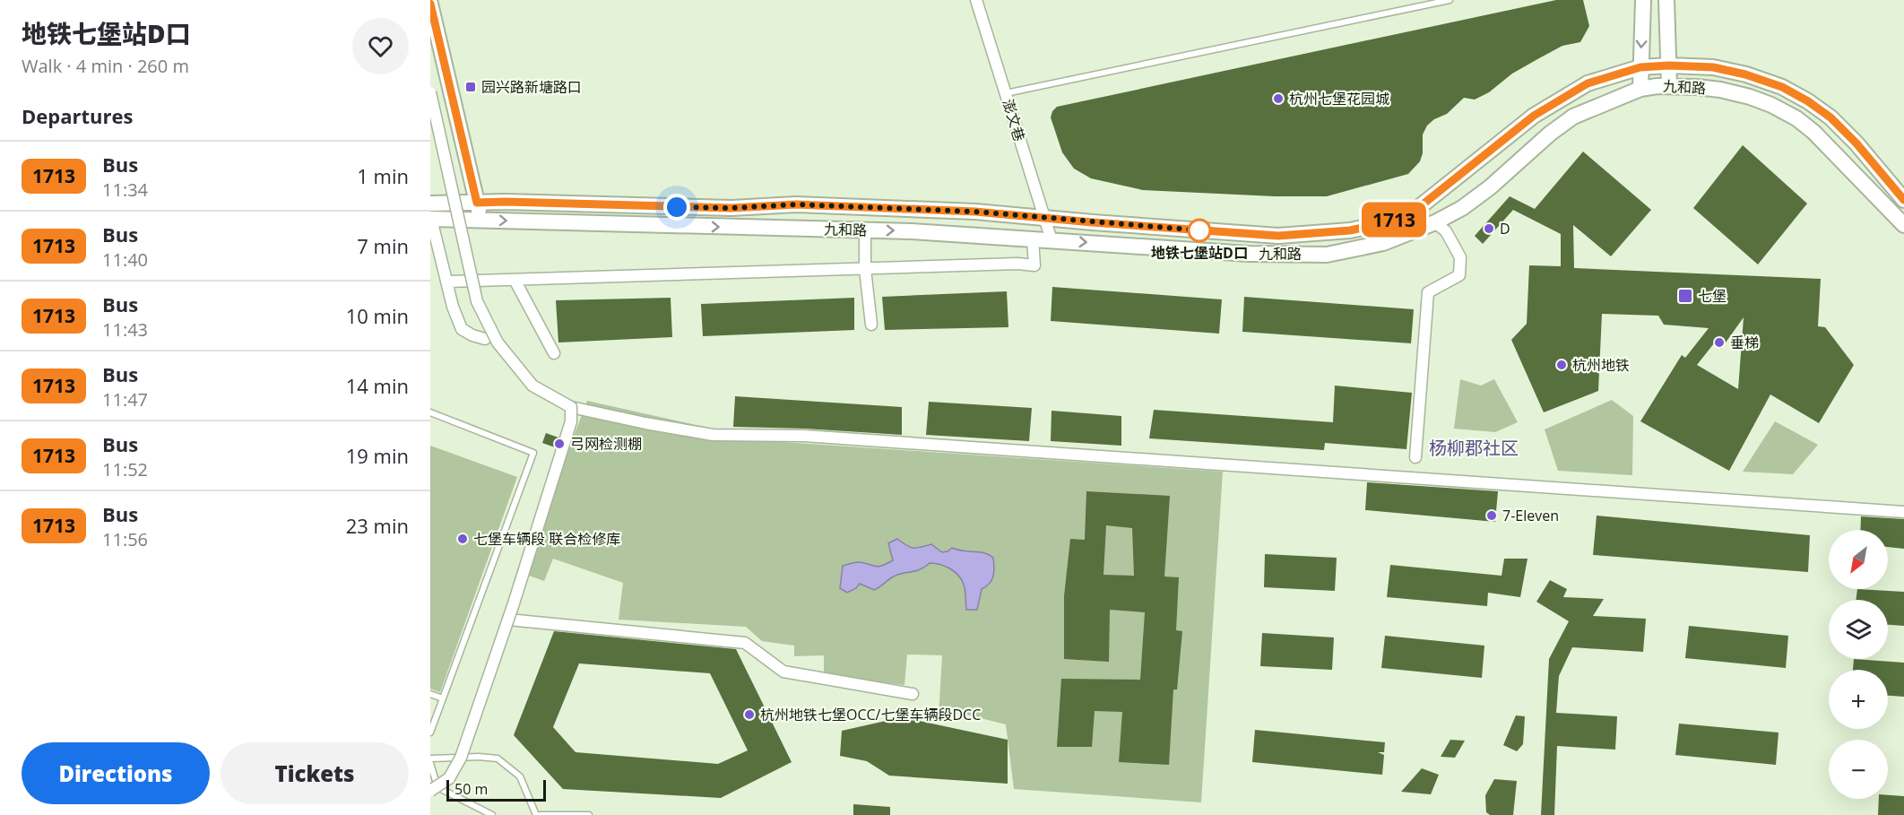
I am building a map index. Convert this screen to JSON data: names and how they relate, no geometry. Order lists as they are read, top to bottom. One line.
{"streets":{"street":["九和路","澎文巷"]},"crossings":[["九和路","澎文巷"]],"districts":["杨柳郡社区"],"places":{"transit":["园兴路新塘路口","七堡"],"other":["杭州七堡花园城","D","地铁七堡站D口","垂梯","杭州地铁","弓网检测棚","7-Eleven","七堡车辆段 联合检修库","杭州地铁七堡OCC/七堡车辆段DCC"]},"lines":["bus line 1713"],"scale_bar":"50 m","north":"bottom left","page":{"heading":[["地铁七堡站D口","Walk · 4 min · 260 m"],"Departures"],"on_map":"1713","list":[{"mark":"1713","name":"Bus","note":"11:34","value":"1 min"},{"mark":"1713","name":"Bus","note":"11:40","value":"7 min"},{"mark":"1713","name":"Bus","note":"11:43","value":"10 min"},{"mark":"1713","name":"Bus","note":"11:47","value":"14 min"},{"mark":"1713","name":"Bus","note":"11:52","value":"19 min"},{"mark":"1713","name":"Bus","note":"11:56","value":"23 min"}],"map_buttons":["+","−"],"buttons":["Directions","Tickets"],"scale":"50 m"}}
